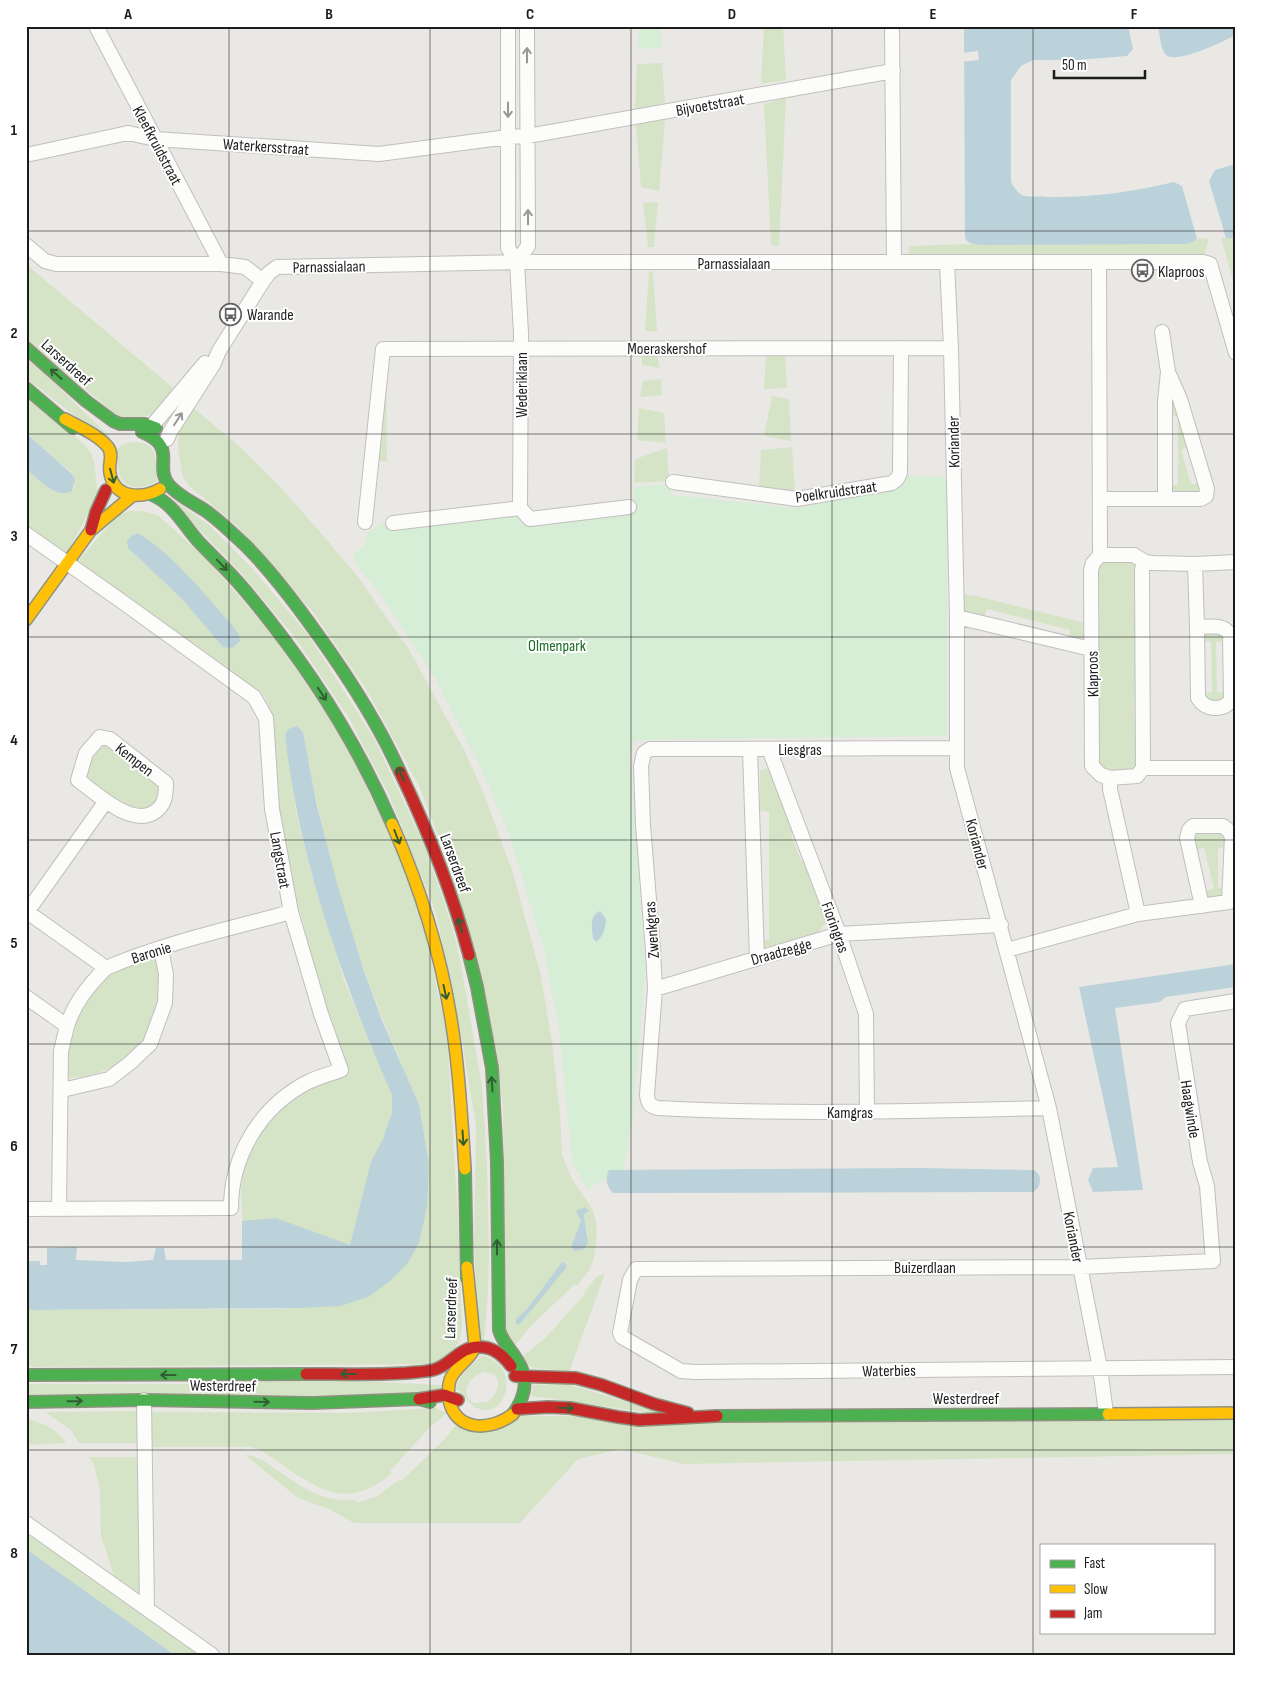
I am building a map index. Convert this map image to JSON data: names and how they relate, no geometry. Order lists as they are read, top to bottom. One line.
{"streets":{"main road":["Larserdreef","Westerdreef"],"street":["Bijvoetstraat","Kleefkruidstraat","Waterkersstraat","Parnassialaan","Moeraskershof","Wederiklaan","Koriander","Poelkruidstraat","Klaproos","Liesgras","Kempen","Langstraat","Fioringras","Zwenkgras","Draadzegge","Baronie","Haagwinde","Kamgras","Buizerdlaan","Waterbies"]},"crossings":[["Bijvoetstraat","Waterkersstraat"],["Bijvoetstraat","Wederiklaan"],["Kleefkruidstraat","Waterkersstraat"],["Waterkersstraat","Wederiklaan"],["Parnassialaan","Larserdreef"],["Parnassialaan","Wederiklaan"],["Parnassialaan","Koriander"],["Parnassialaan","Klaproos"],["Moeraskershof","Wederiklaan"],["Moeraskershof","Koriander"],["Moeraskershof","Poelkruidstraat"],["Larserdreef","Westerdreef"],["Koriander","Liesgras"],["Koriander","Draadzegge"],["Koriander","Kamgras"],["Koriander","Buizerdlaan"],["Koriander","Waterbies"],["Koriander","Westerdreef"],["Liesgras","Fioringras"],["Liesgras","Zwenkgras"],["Langstraat","Baronie"],["Fioringras","Draadzegge"],["Fioringras","Kamgras"],["Zwenkgras","Draadzegge"],["Zwenkgras","Kamgras"],["Haagwinde","Buizerdlaan"],["Buizerdlaan","Waterbies"]],"parks":["Olmenpark"],"places":{"bus stop":["Klaproos","Warande"]},"legend":["Fast","Slow","Jam"],"scale_bar":"50 m","grid":{"columns":["A","B","C","D","E","F"],"rows":["1","2","3","4","5","6","7","8"]}}
